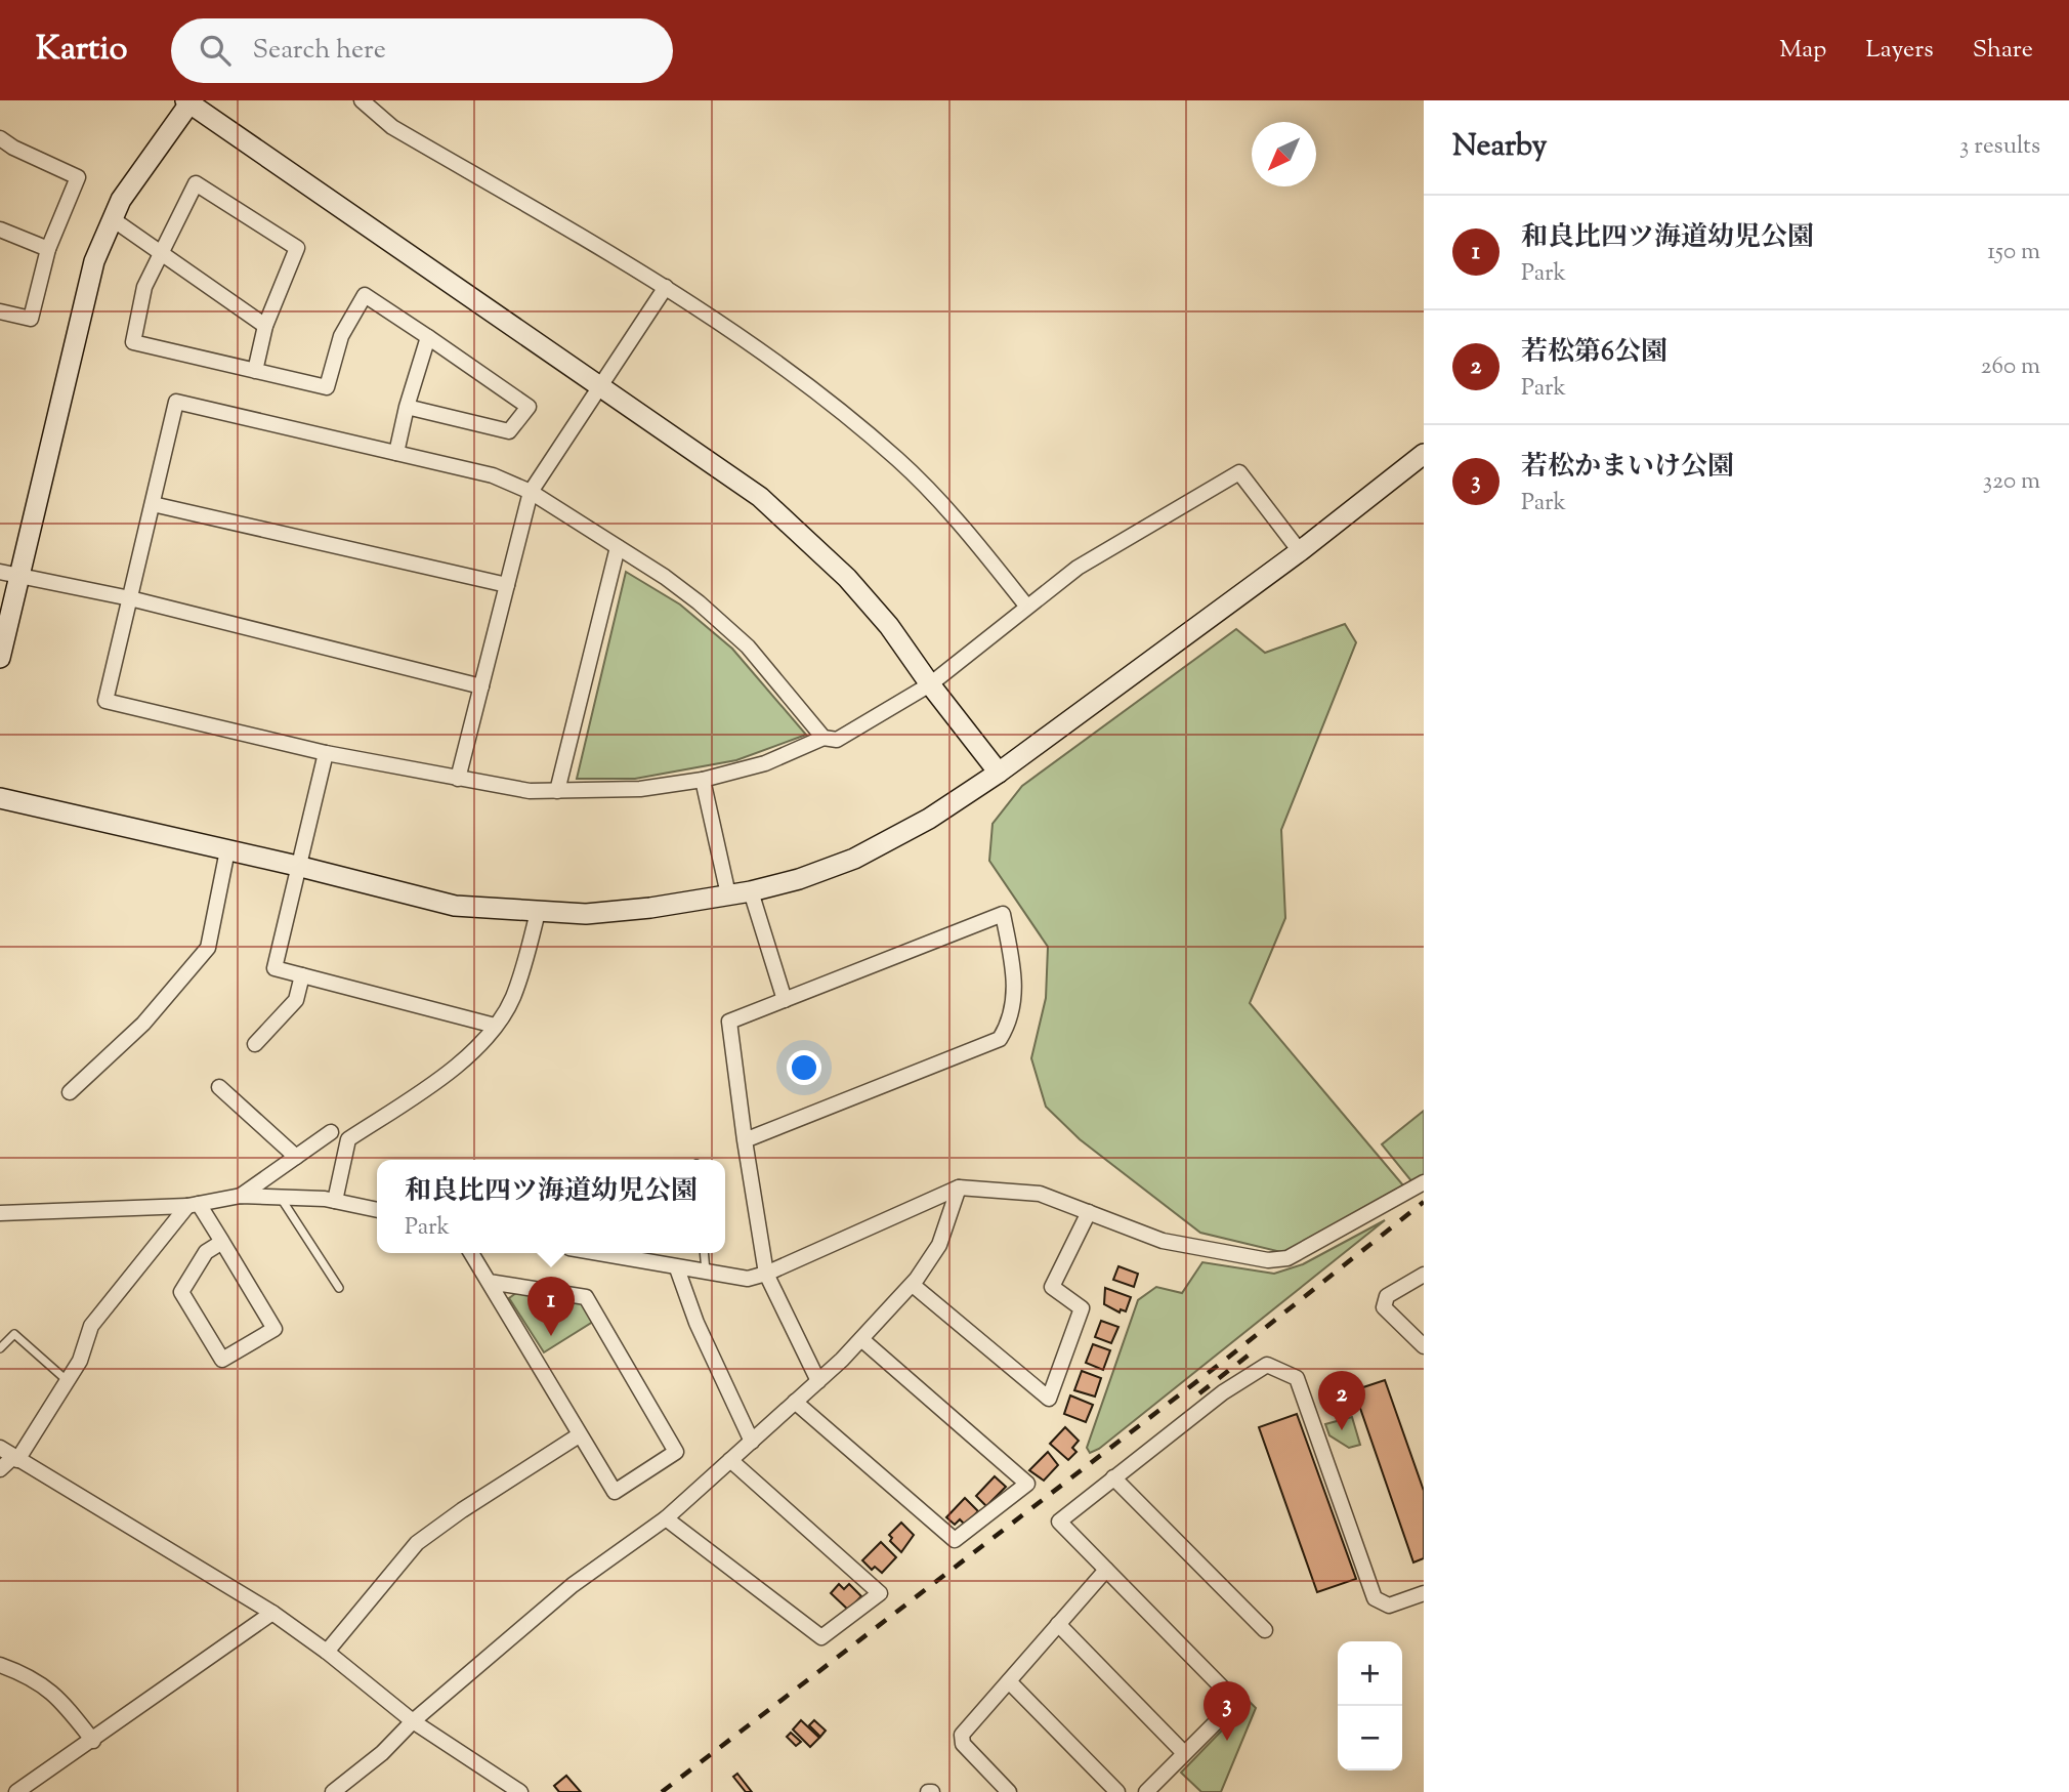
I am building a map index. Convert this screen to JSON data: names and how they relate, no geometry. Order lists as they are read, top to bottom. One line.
{"north":"bottom left","page":{"header":"Kartio","search":"Search here","nav":["Map","Layers","Share"],"heading":["Nearby","3 results"],"list":[{"mark":"1","name":"和良比四ツ海道幼児公園","note":"Park","value":"150 m"},{"mark":"2","name":"若松第6公園","note":"Park","value":"260 m"},{"mark":"3","name":"若松かまいけ公園","note":"Park","value":"320 m"}],"popup":["和良比四ツ海道幼児公園","Park"],"pins":["1","2","3"],"map_buttons":["+","−"]}}
